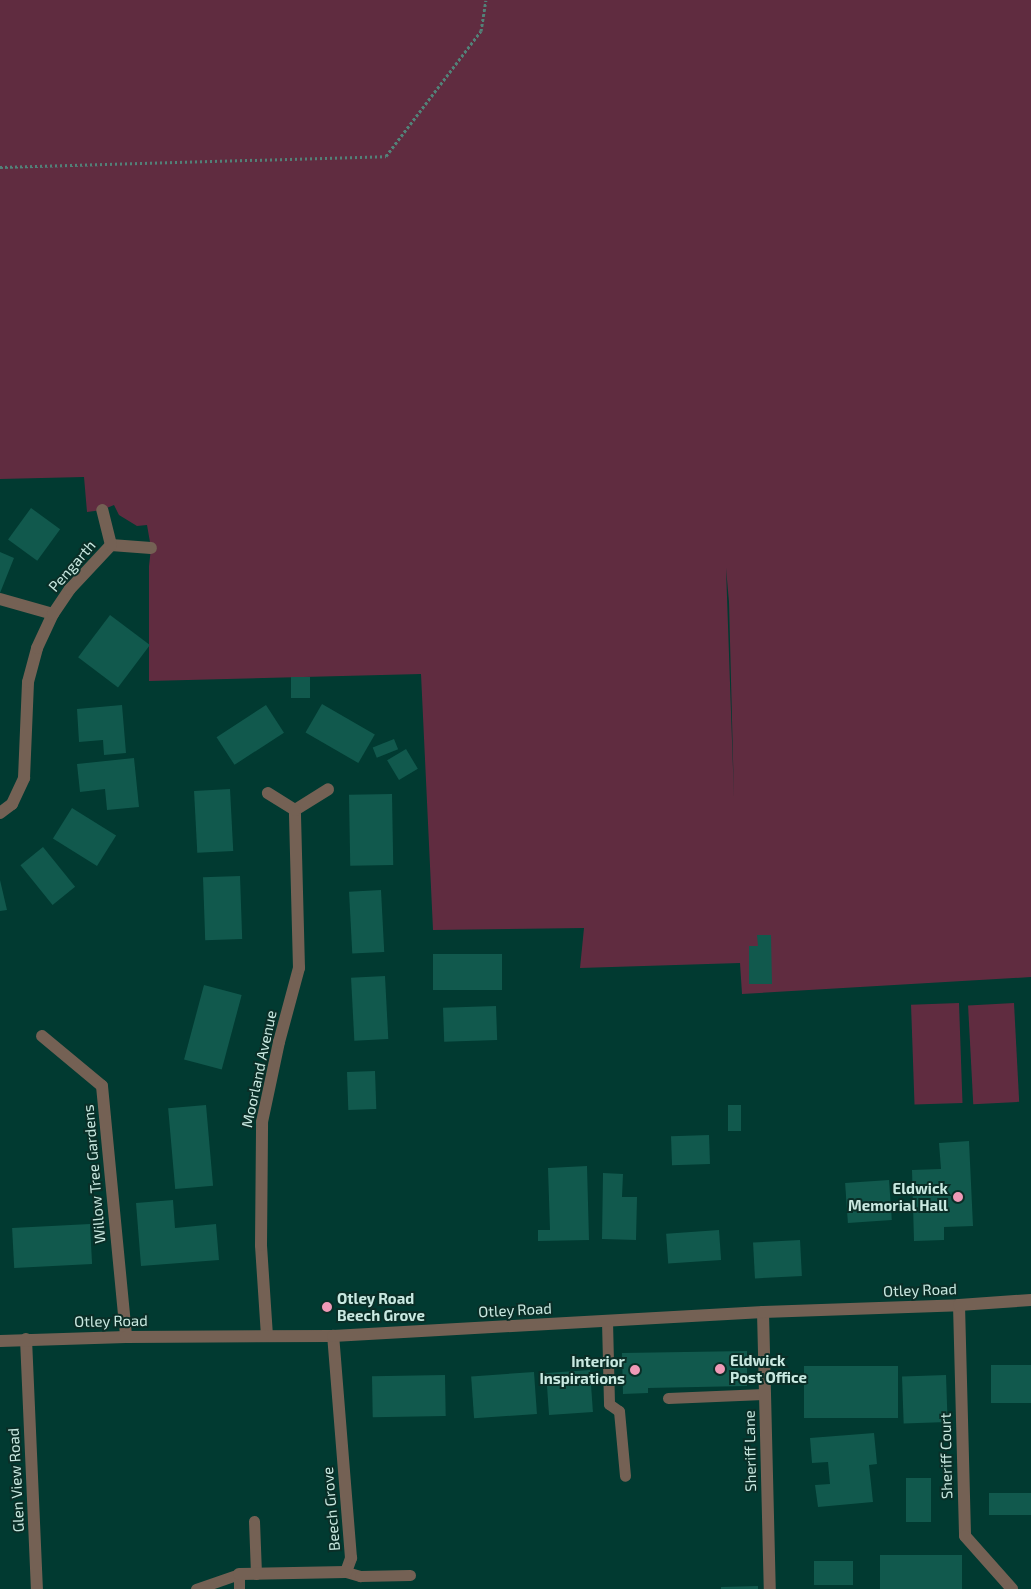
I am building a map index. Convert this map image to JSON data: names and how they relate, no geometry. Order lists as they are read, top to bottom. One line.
{"streets":{"street":["Pengarth","Moorland Avenue","Willow Tree Gardens","Otley Road","Sheriff Lane","Sheriff Court","Glen View Road","Beech Grove"]},"crossings":[["Moorland Avenue","Otley Road"],["Willow Tree Gardens","Otley Road"],["Otley Road","Sheriff Lane"],["Otley Road","Sheriff Court"],["Otley Road","Glen View Road"],["Otley Road","Beech Grove"]],"places":["Eldwick Memorial Hall","Otley Road Beech Grove","Eldwick Post Office","Interior Inspirations"]}
